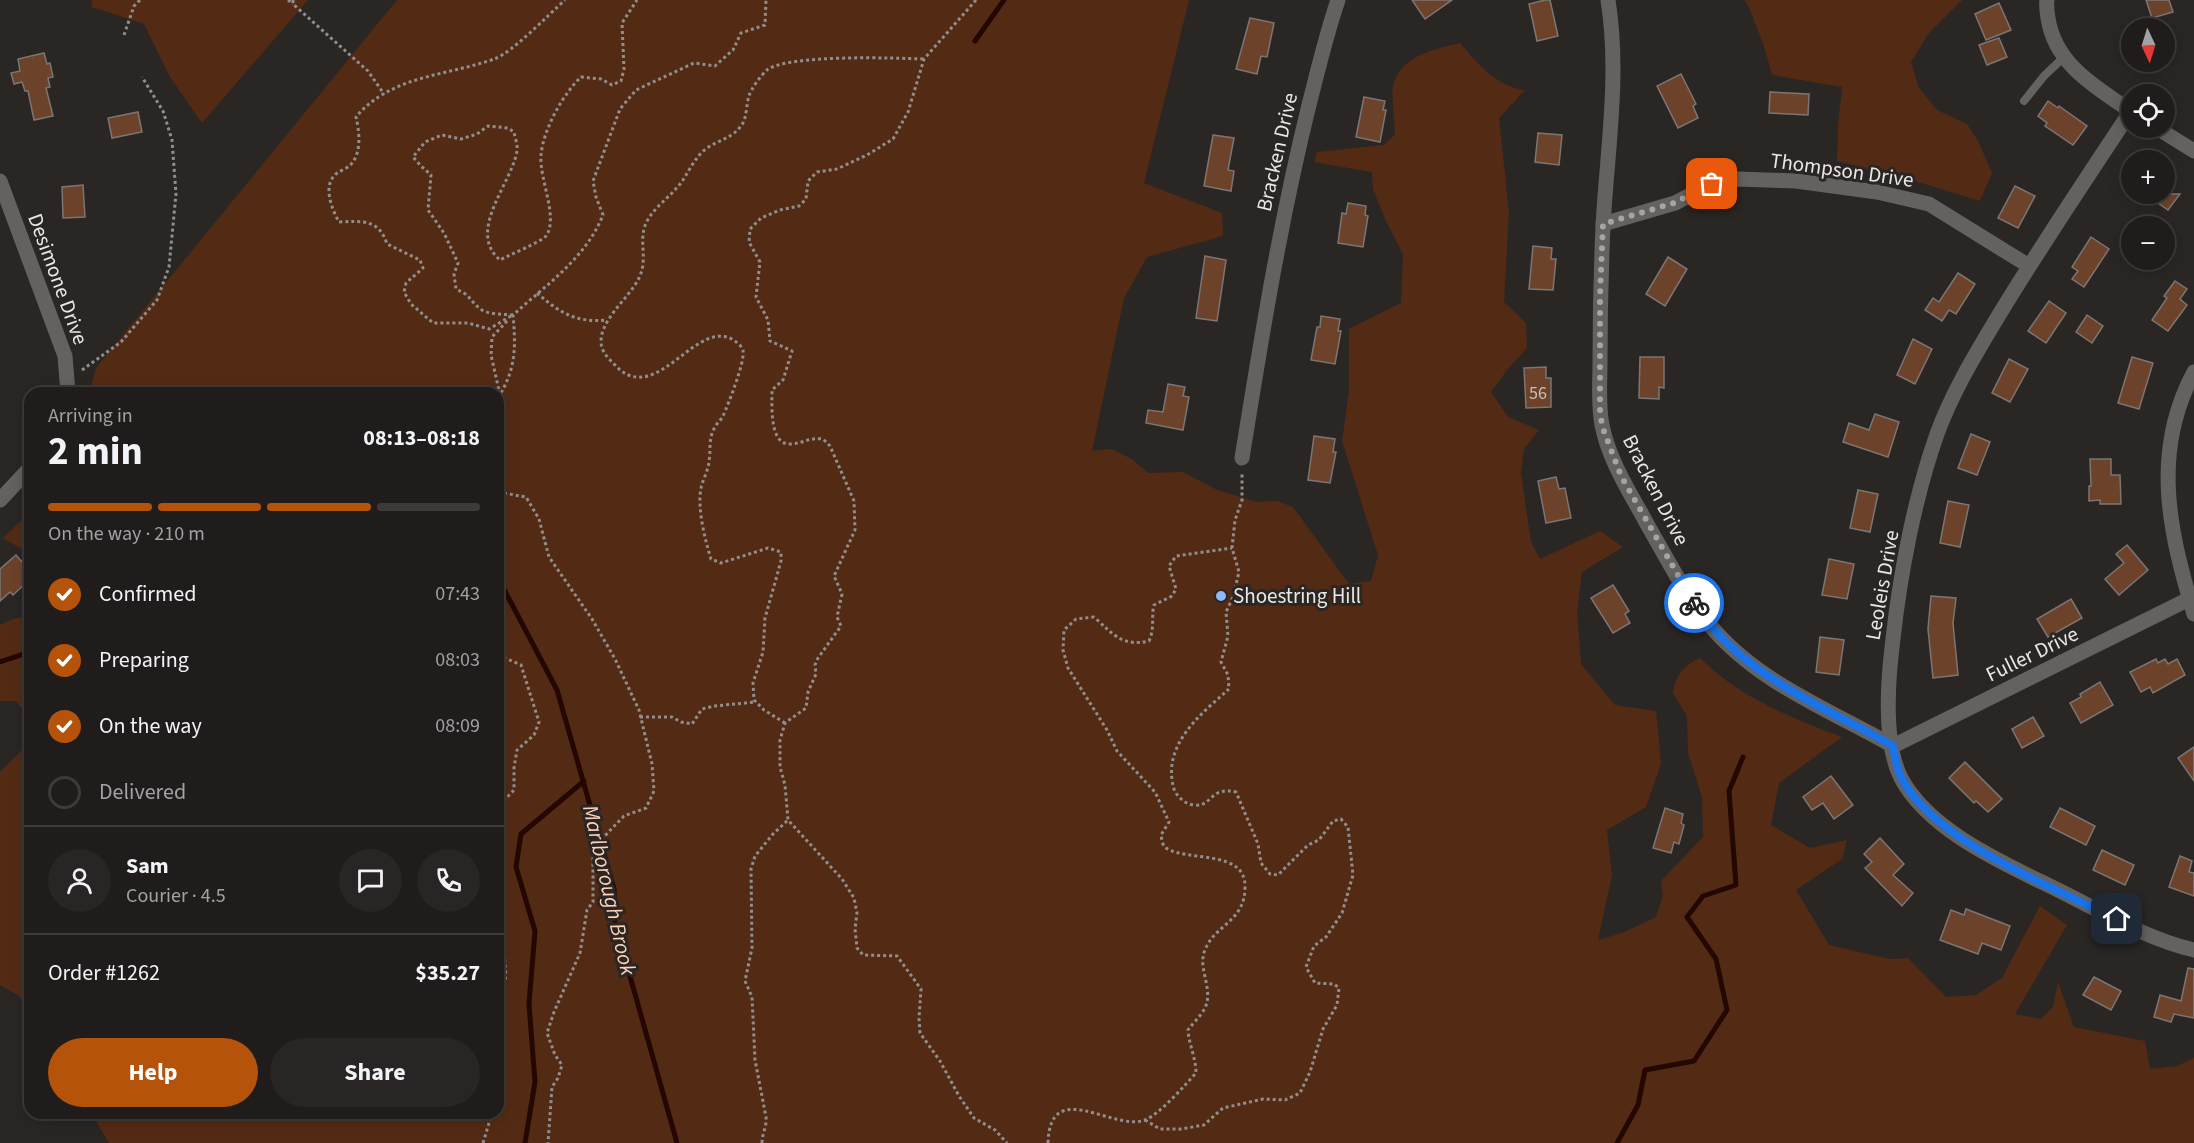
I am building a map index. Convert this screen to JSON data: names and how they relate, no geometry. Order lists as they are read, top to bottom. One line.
{"streets":{"street":["Bracken Drive","Thompson Drive","Desimone Drive","Leoleis Drive","Fuller Drive"]},"crossings":[["Bracken Drive","Thompson Drive"],["Bracken Drive","Leoleis Drive"],["Bracken Drive","Fuller Drive"],["Thompson Drive","Leoleis Drive"],["Leoleis Drive","Fuller Drive"]],"water":["Marlborough Brook"],"places":["Shoestring Hill"],"house_numbers":["56"],"north":"bottom","page":{"map_buttons":["+","−"],"heading":["2 min","Arriving in","08:13–08:18"],"panel":["Sam","Courier · 4.5","Order #1262","$35.27"],"bar":"On the way · 210 m","list":[["Confirmed","07:43"],["Preparing","08:03"],["On the way","08:09"],"Delivered"],"buttons":["Help","Share"]}}
